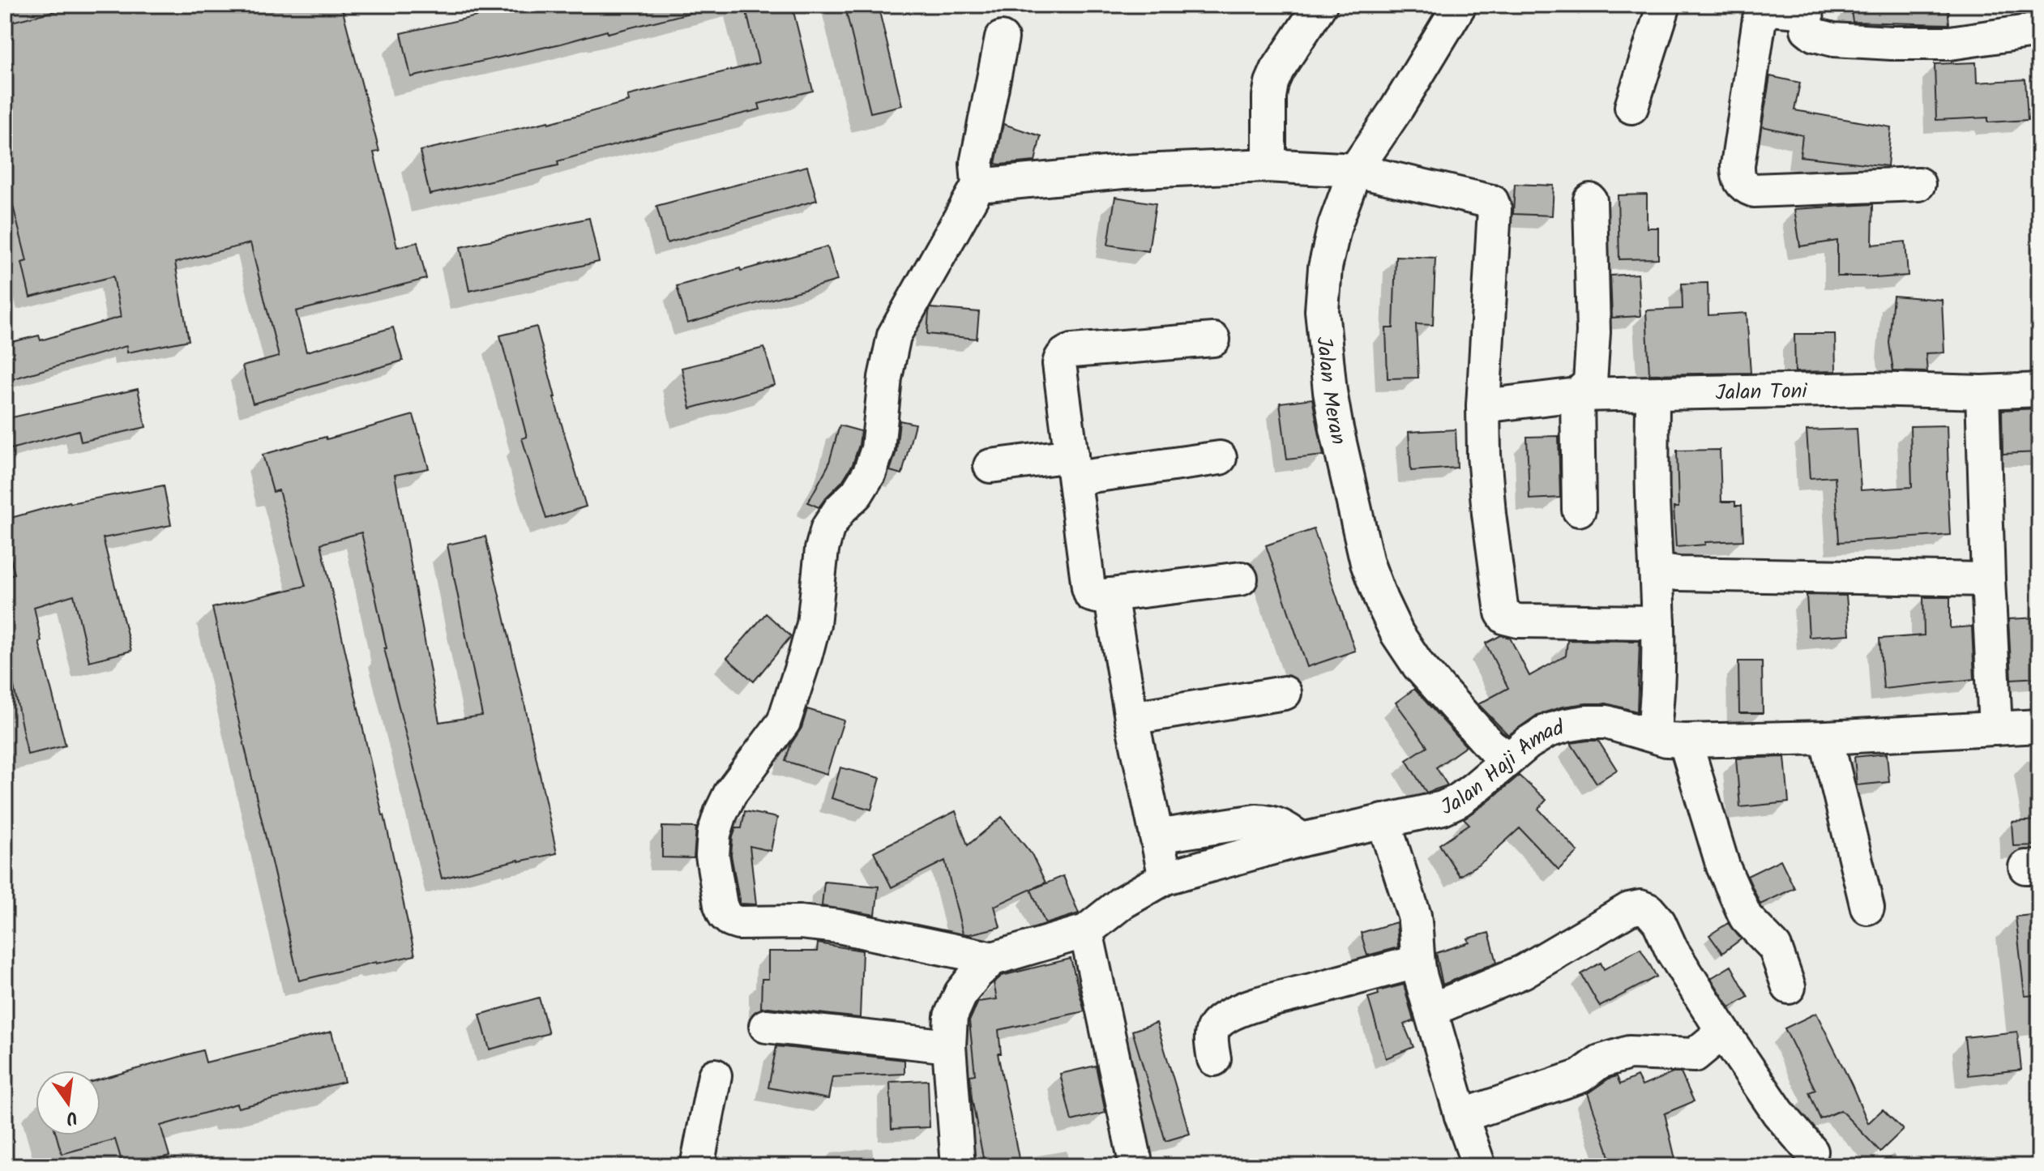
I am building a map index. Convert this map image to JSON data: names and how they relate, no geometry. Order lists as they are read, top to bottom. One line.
{"streets":{"street":["Jalan Meran","Jalan Toni","Jalan Haji Amad"]},"crossings":[["Jalan Meran","Jalan Haji Amad"]],"north":"bottom"}
